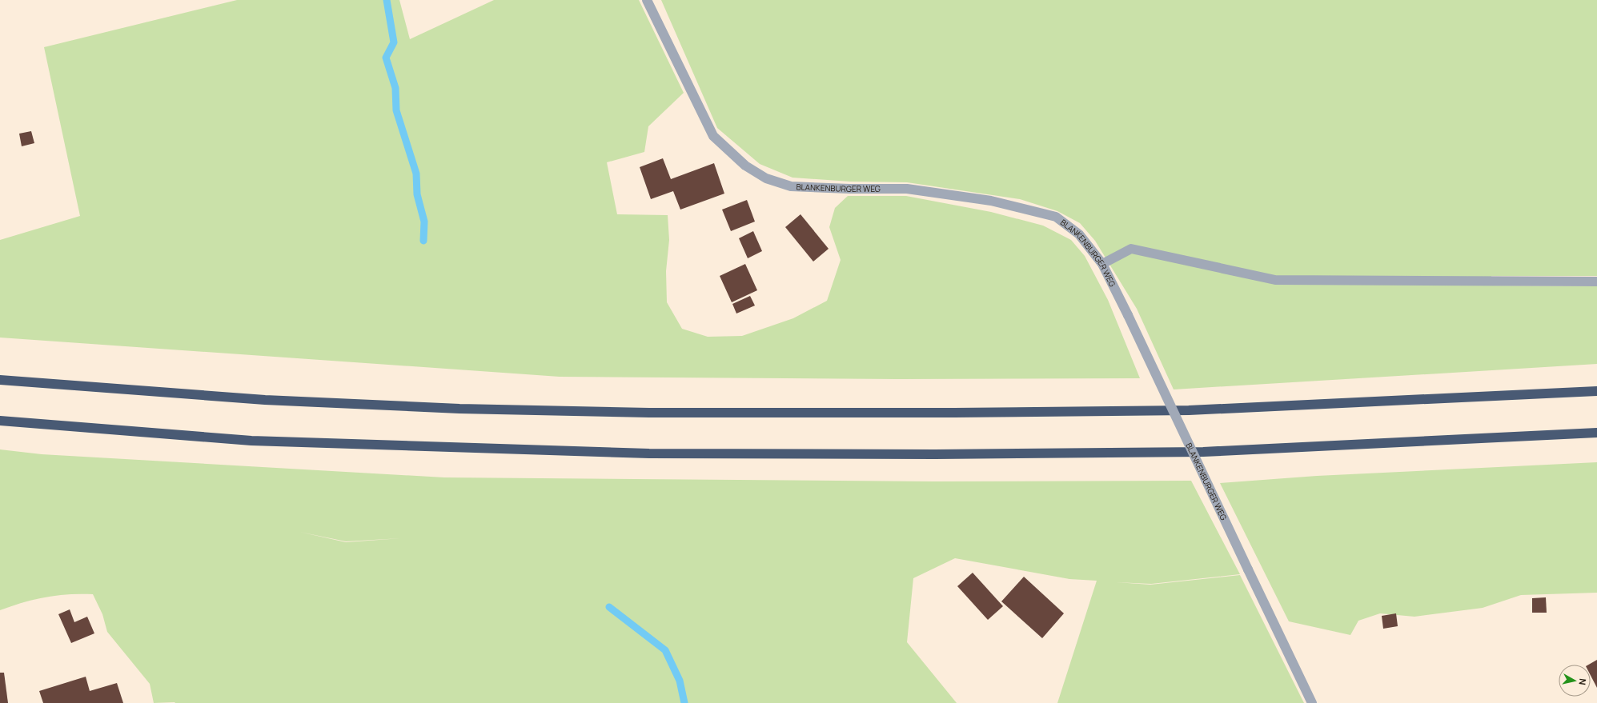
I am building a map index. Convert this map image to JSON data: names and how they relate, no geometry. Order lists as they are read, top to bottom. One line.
{"streets":{"street":["BLANKENBURGER WEG"]},"north":"right"}
